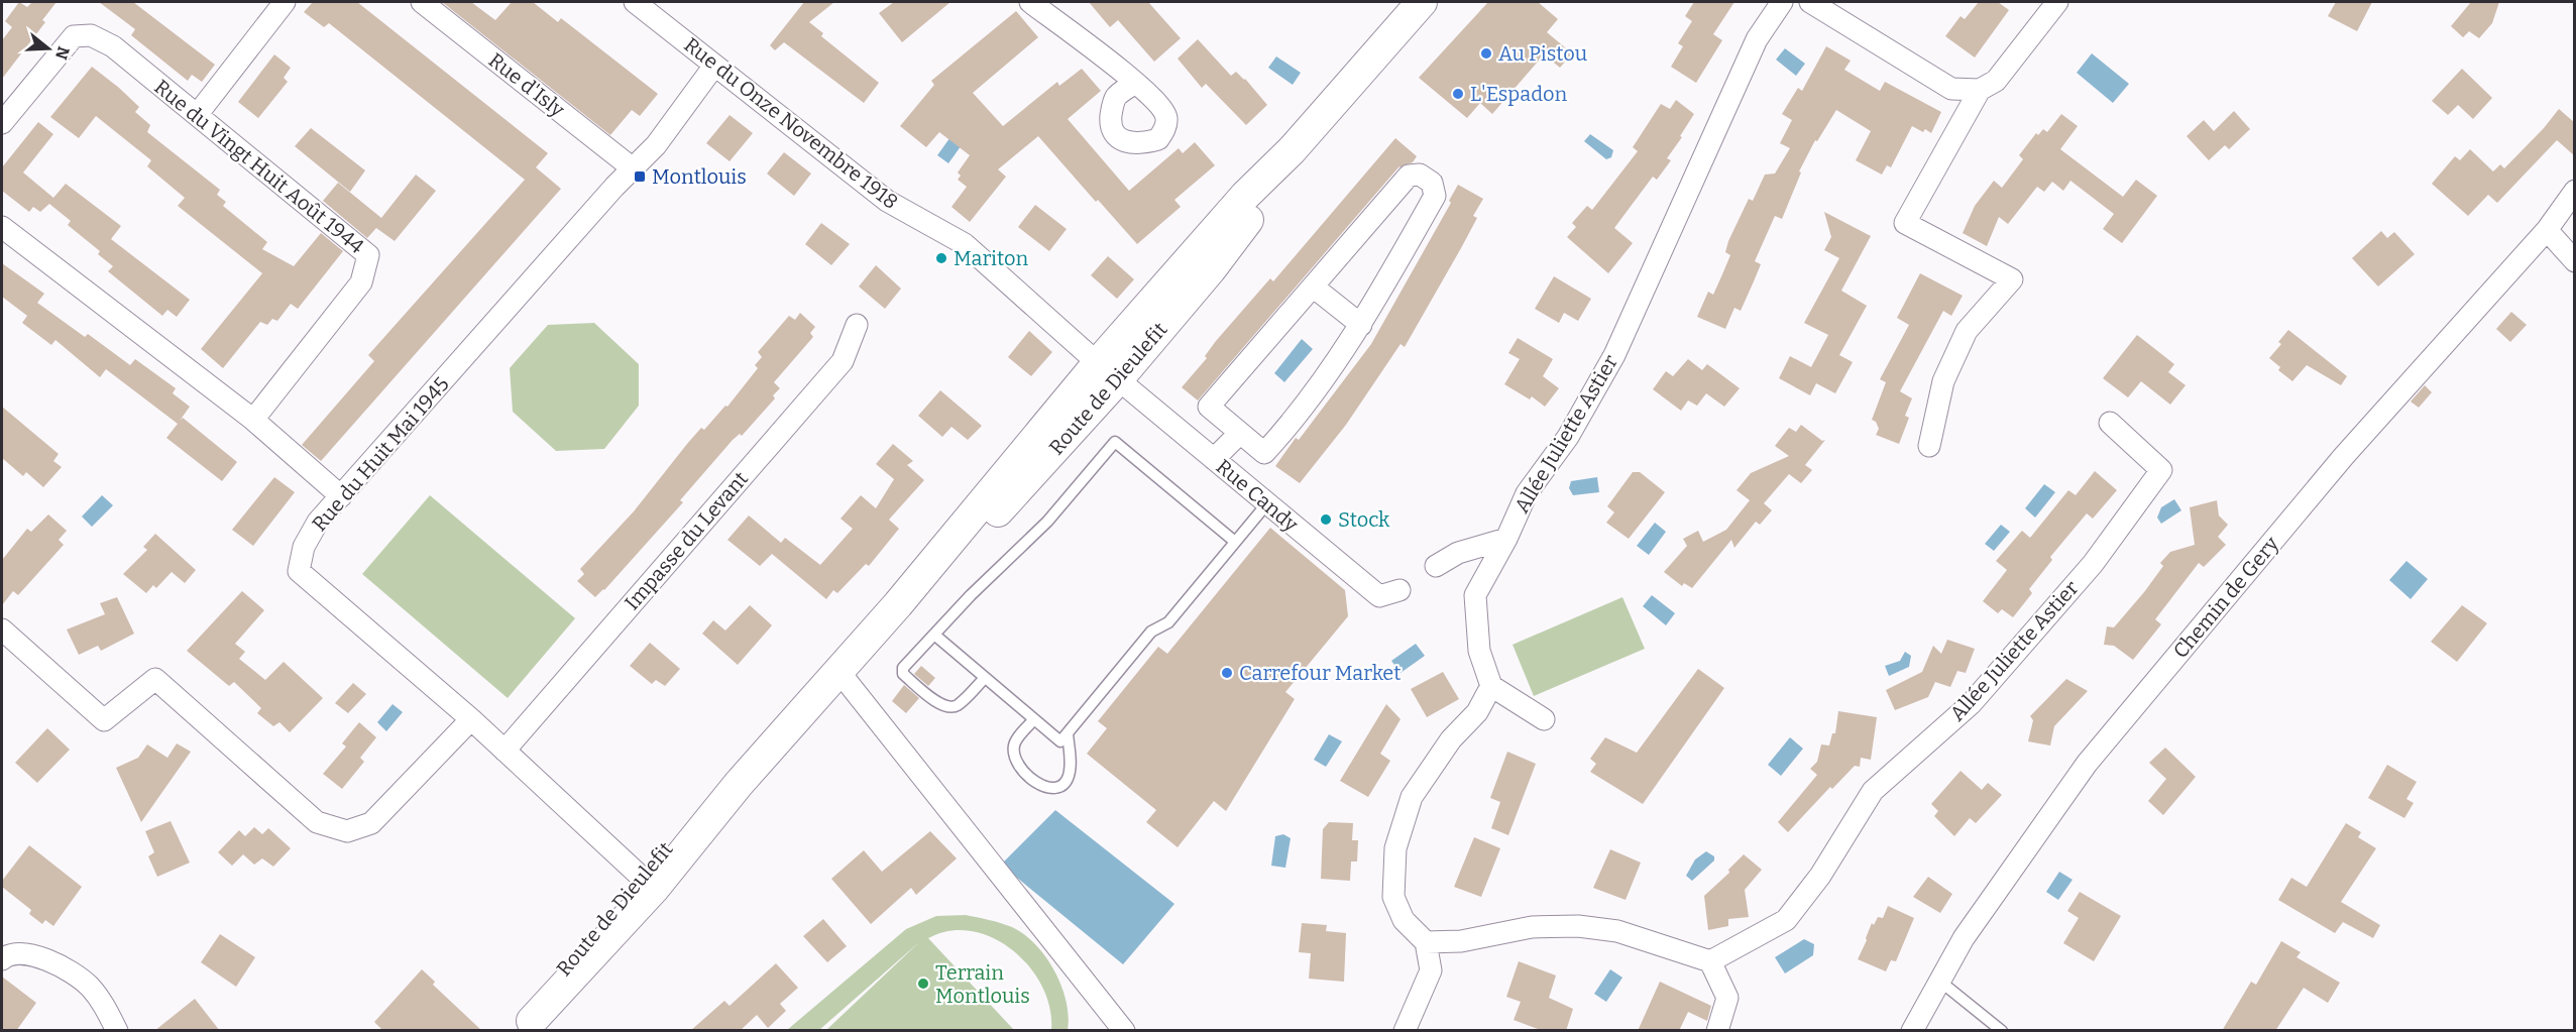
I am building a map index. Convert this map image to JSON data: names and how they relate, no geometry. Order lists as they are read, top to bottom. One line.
{"streets":{"main road":["Route de Dieulefit"],"street":["Rue d'Isly","Rue du Onze Novembre 1918","Rue du Vingt Huit Août 1944","Allée Juliette Astier","Rue du Huit Mai 1945","Rue Candy","Impasse du Levant","Chemin de Gery"]},"crossings":[["Rue d'Isly","Rue du Huit Mai 1945"],["Rue du Onze Novembre 1918","Route de Dieulefit"],["Rue du Onze Novembre 1918","Rue du Huit Mai 1945"],["Rue du Onze Novembre 1918","Rue Candy"],["Route de Dieulefit","Rue du Huit Mai 1945"],["Route de Dieulefit","Rue Candy"],["Rue du Huit Mai 1945","Impasse du Levant"]],"places":{"other":["Au Pistou","L'Espadon","Mariton","Stock","Carrefour Market","Terrain Montlouis"],"transit":["Montlouis"]},"north":"right"}
